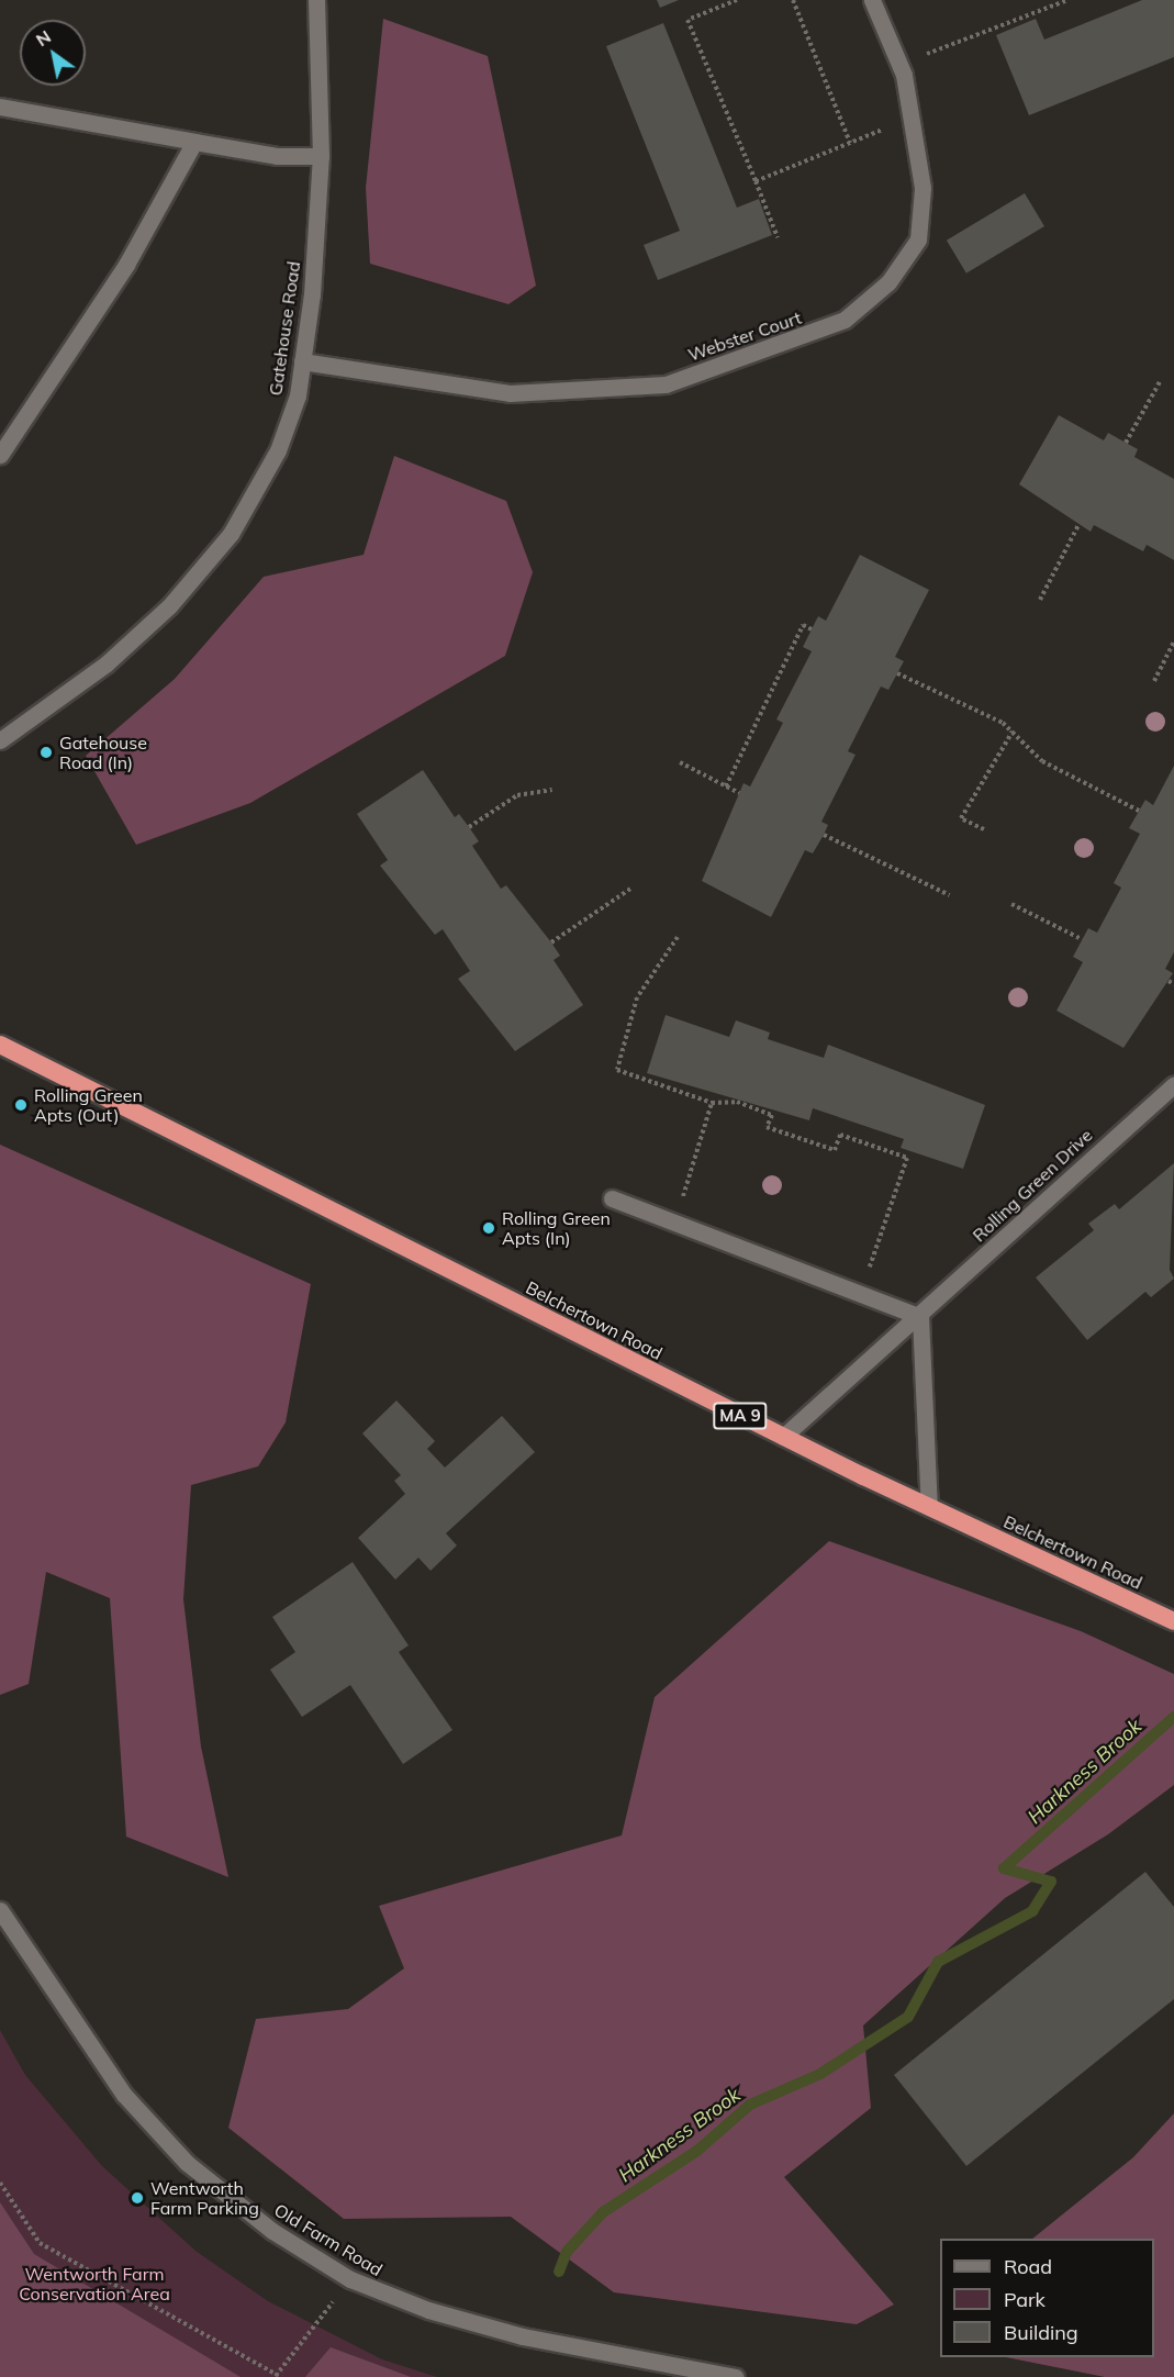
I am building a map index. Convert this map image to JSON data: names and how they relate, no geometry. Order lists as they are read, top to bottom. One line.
{"streets":{"highway":["Belchertown Road","MA 9"],"street":["Gatehouse Road","Webster Court","Rolling Green Drive","Old Farm Road"]},"crossings":[["Gatehouse Road","Webster Court"],["Rolling Green Drive","Belchertown Road"]],"water":["Harkness Brook"],"parks":["Wentworth Farm Conservation Area"],"places":["Gatehouse Road (In)","Rolling Green Apts (Out)","Rolling Green Apts (In)","Wentworth Farm Parking"],"legend":["Road","Park","Building"],"north":"top left"}
